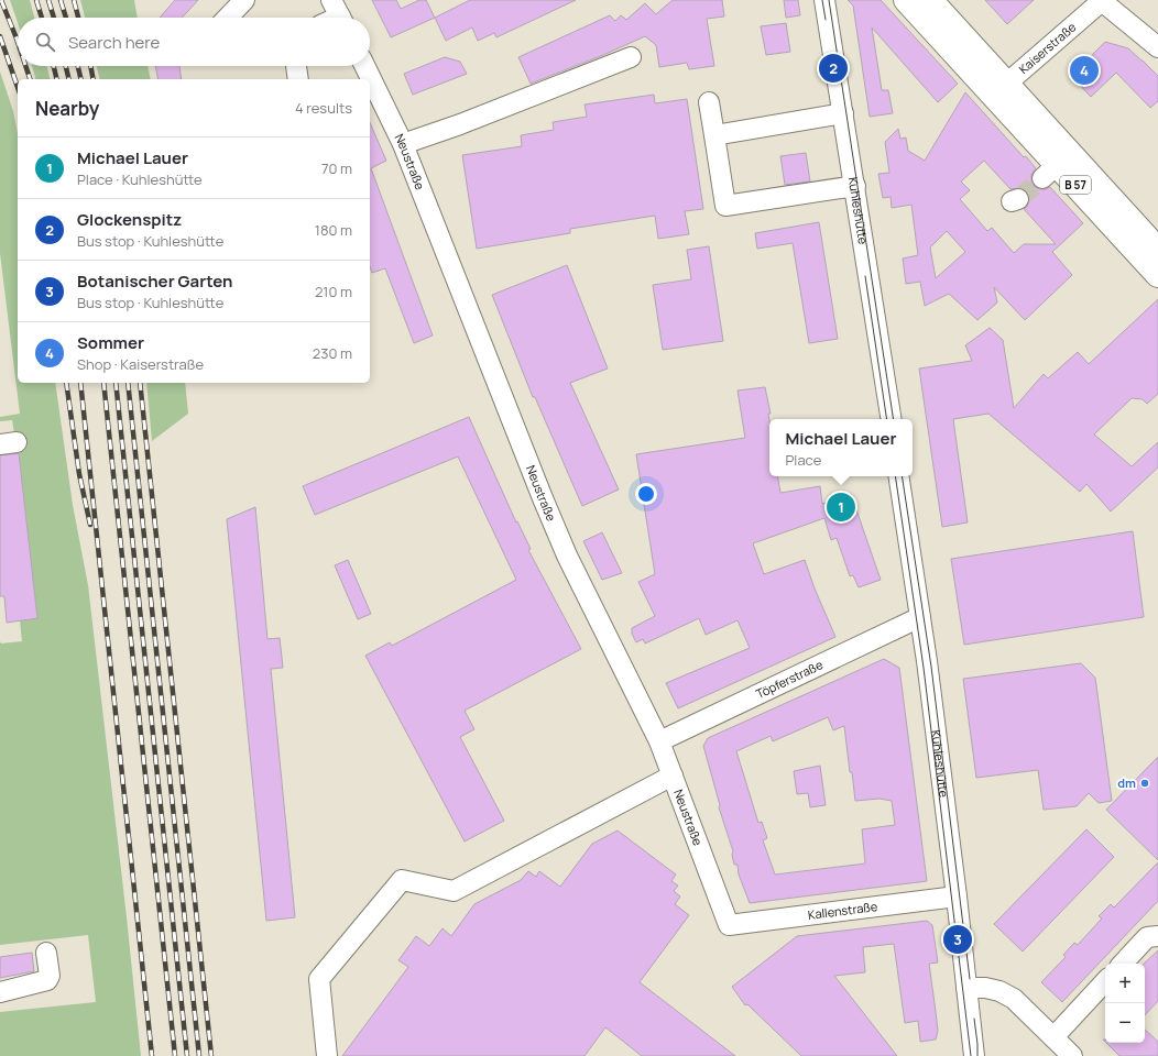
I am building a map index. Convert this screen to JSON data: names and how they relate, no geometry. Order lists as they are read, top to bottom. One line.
{"streets":{"main road":["B 57"],"street":["Kaiserstraße","Neustraße","Kuhleshütte","Töpferstraße","Kallenstraße"]},"crossings":[["Kaiserstraße","B 57"],["Neustraße","Töpferstraße"],["Neustraße","Kallenstraße"],["Kuhleshütte","Töpferstraße"],["Kuhleshütte","Kallenstraße"]],"places":["dm"],"page":{"search":"Search here","pins":["2","4","1","3"],"heading":["Nearby","4 results"],"list":[{"mark":"1","name":"Michael Lauer","note":"Place · Kuhleshütte","value":"70 m"},{"mark":"2","name":"Glockenspitz","note":"Bus stop · Kuhleshütte","value":"180 m"},{"mark":"3","name":"Botanischer Garten","note":"Bus stop · Kuhleshütte","value":"210 m"},{"mark":"4","name":"Sommer","note":"Shop · Kaiserstraße","value":"230 m"}],"popup":["Michael Lauer","Place"],"map_buttons":["+","−"]}}
